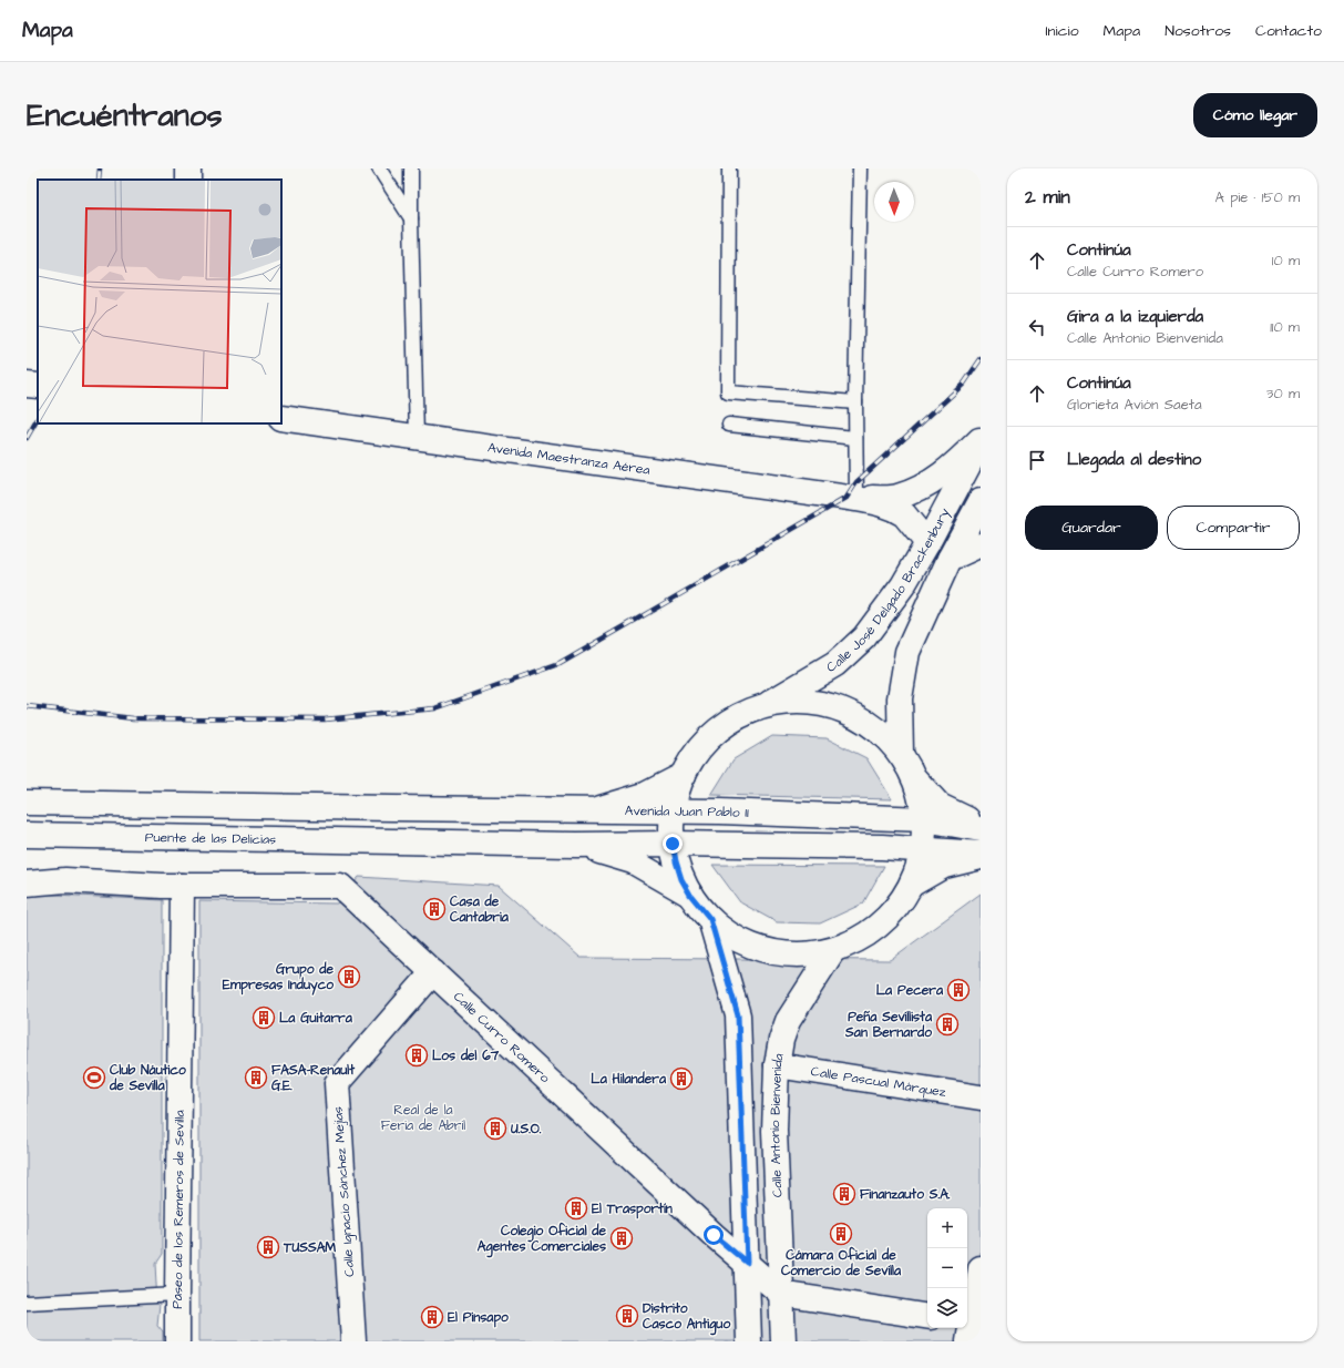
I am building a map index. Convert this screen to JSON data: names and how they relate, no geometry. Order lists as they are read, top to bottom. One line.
{"streets":{"main road":["Avenida Maestranza Aérea","Calle José Delgado Brackenbury","Avenida Juan Pablo II","Puente de las Delicias","Calle Curro Romero","Calle Pascual Márquez","Calle Antonio Bienvenida","Calle Ignacio Sánchez Mejías","Paseo de los Remeros de Sevilla"]},"crossings":[["Calle Curro Romero","Calle Antonio Bienvenida"],["Calle Curro Romero","Calle Ignacio Sánchez Mejías"],["Calle Curro Romero","Paseo de los Remeros de Sevilla"],["Calle Pascual Márquez","Calle Antonio Bienvenida"]],"parks":["Real de la Feria de Abril"],"places":{"building":["Casa de Cantabria","Grupo de Empresas Induyco","La Pecera","La Guitarra","Peña Sevillista San Bernardo","Los del 67","FASA-Renault G.E.","La Hilandera","U.S.O.","Finanzauto S.A.","El Trasportín","Cámara Oficial de Comercio de Sevilla","Colegio Oficial de Agentes Comerciales","TUSSAM","Distrito Casco Antiguo","El Pinsapo"],"sports":["Club Náutico de Sevilla"]},"north":"bottom","page":{"header":"Mapa","nav":["Inicio","Mapa","Nosotros","Contacto"],"buttons":["Cómo llegar",["Guardar","Compartir"]],"title":"Encuéntranos","heading":["2 min","A pie · 150 m"],"list":[["Continúa","Calle Curro Romero","10 m"],["Gira a la izquierda","Calle Antonio Bienvenida","110 m"],["Continúa","Glorieta Avión Saeta","30 m"],"Llegada al destino"],"map_buttons":["+","−"]}}
